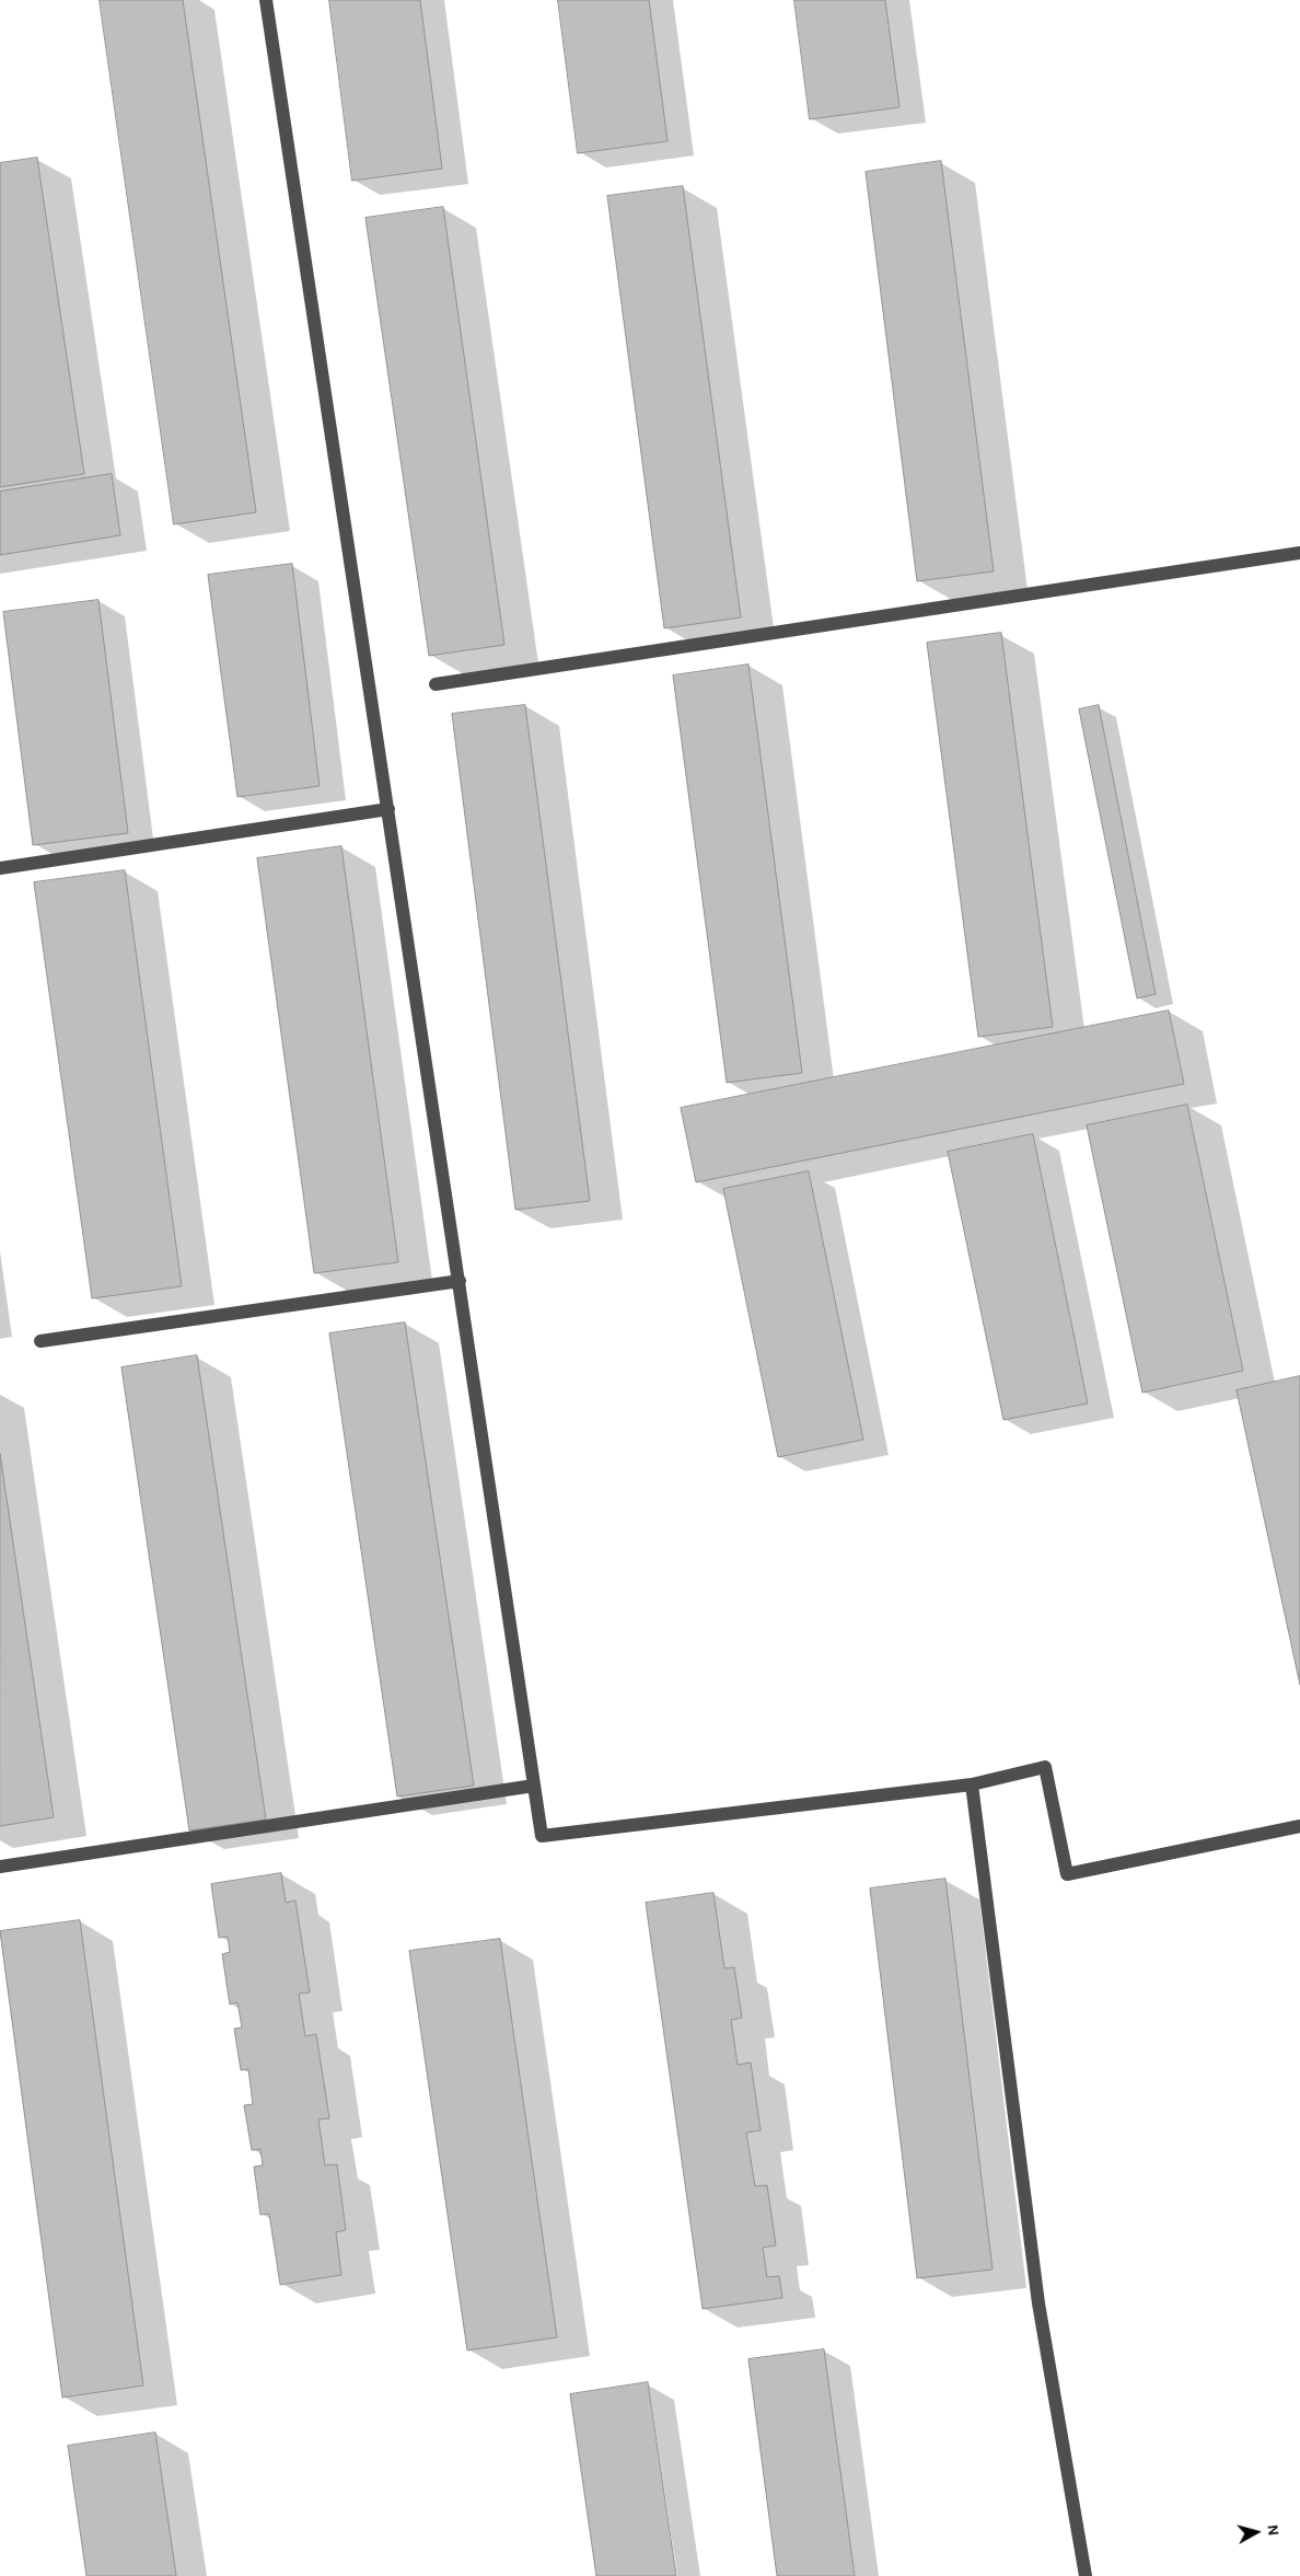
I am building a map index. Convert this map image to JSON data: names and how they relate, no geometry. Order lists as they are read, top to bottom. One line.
{"north":"right"}
